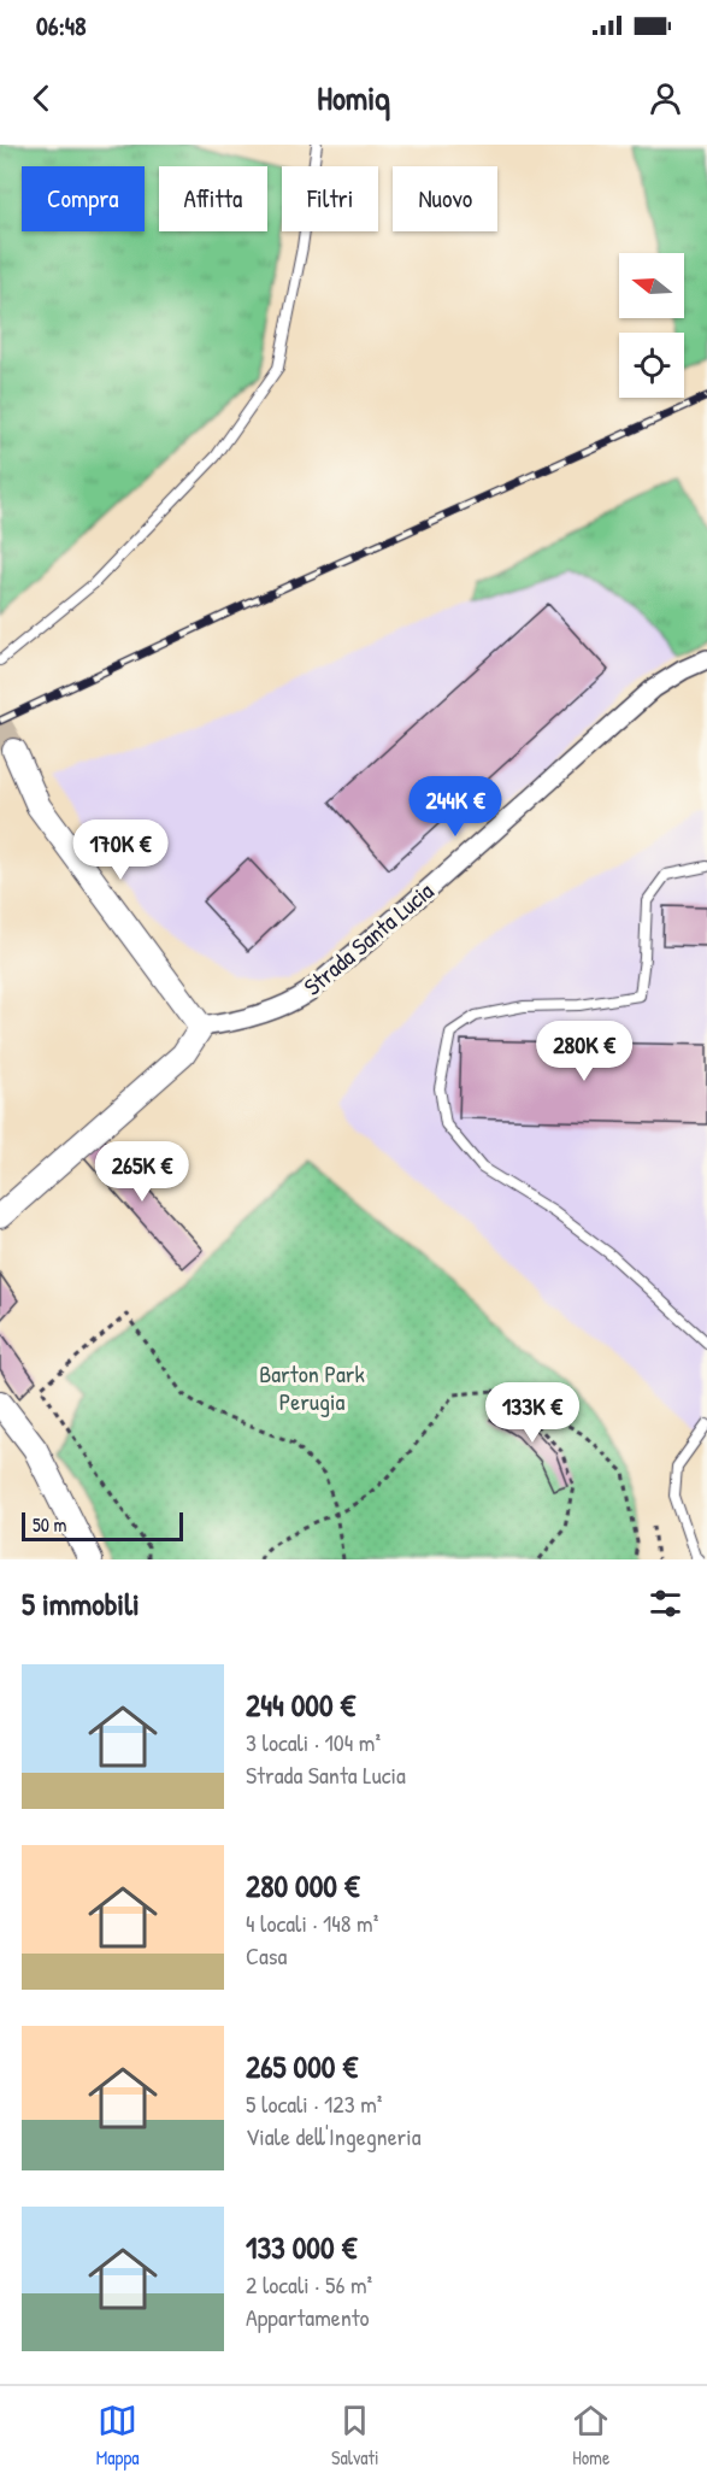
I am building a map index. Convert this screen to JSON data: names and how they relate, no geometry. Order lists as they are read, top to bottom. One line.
{"streets":{"street":["Strada Santa Lucia"]},"parks":["Barton Park Perugia"],"scale_bar":"50 m","north":"left","page":{"status":"06:48","header":"Homiq","chip":["Compra","Affitta","Filtri","Nuovo"],"price":["244K €","170K €","280K €","265K €","133K €"],"scale":"50 m","heading":"5 immobili","list":[{"name":"244 000 €","note":"3 locali · 104 m² · Strada Santa Lucia"},{"name":"280 000 €","note":"4 locali · 148 m² · Casa"},{"name":"265 000 €","note":"5 locali · 123 m² · Viale dell'Ingegneria"},{"name":"133 000 €","note":"2 locali · 56 m² · Appartamento"}],"tabs":["Mappa","Salvati","Home"]}}
